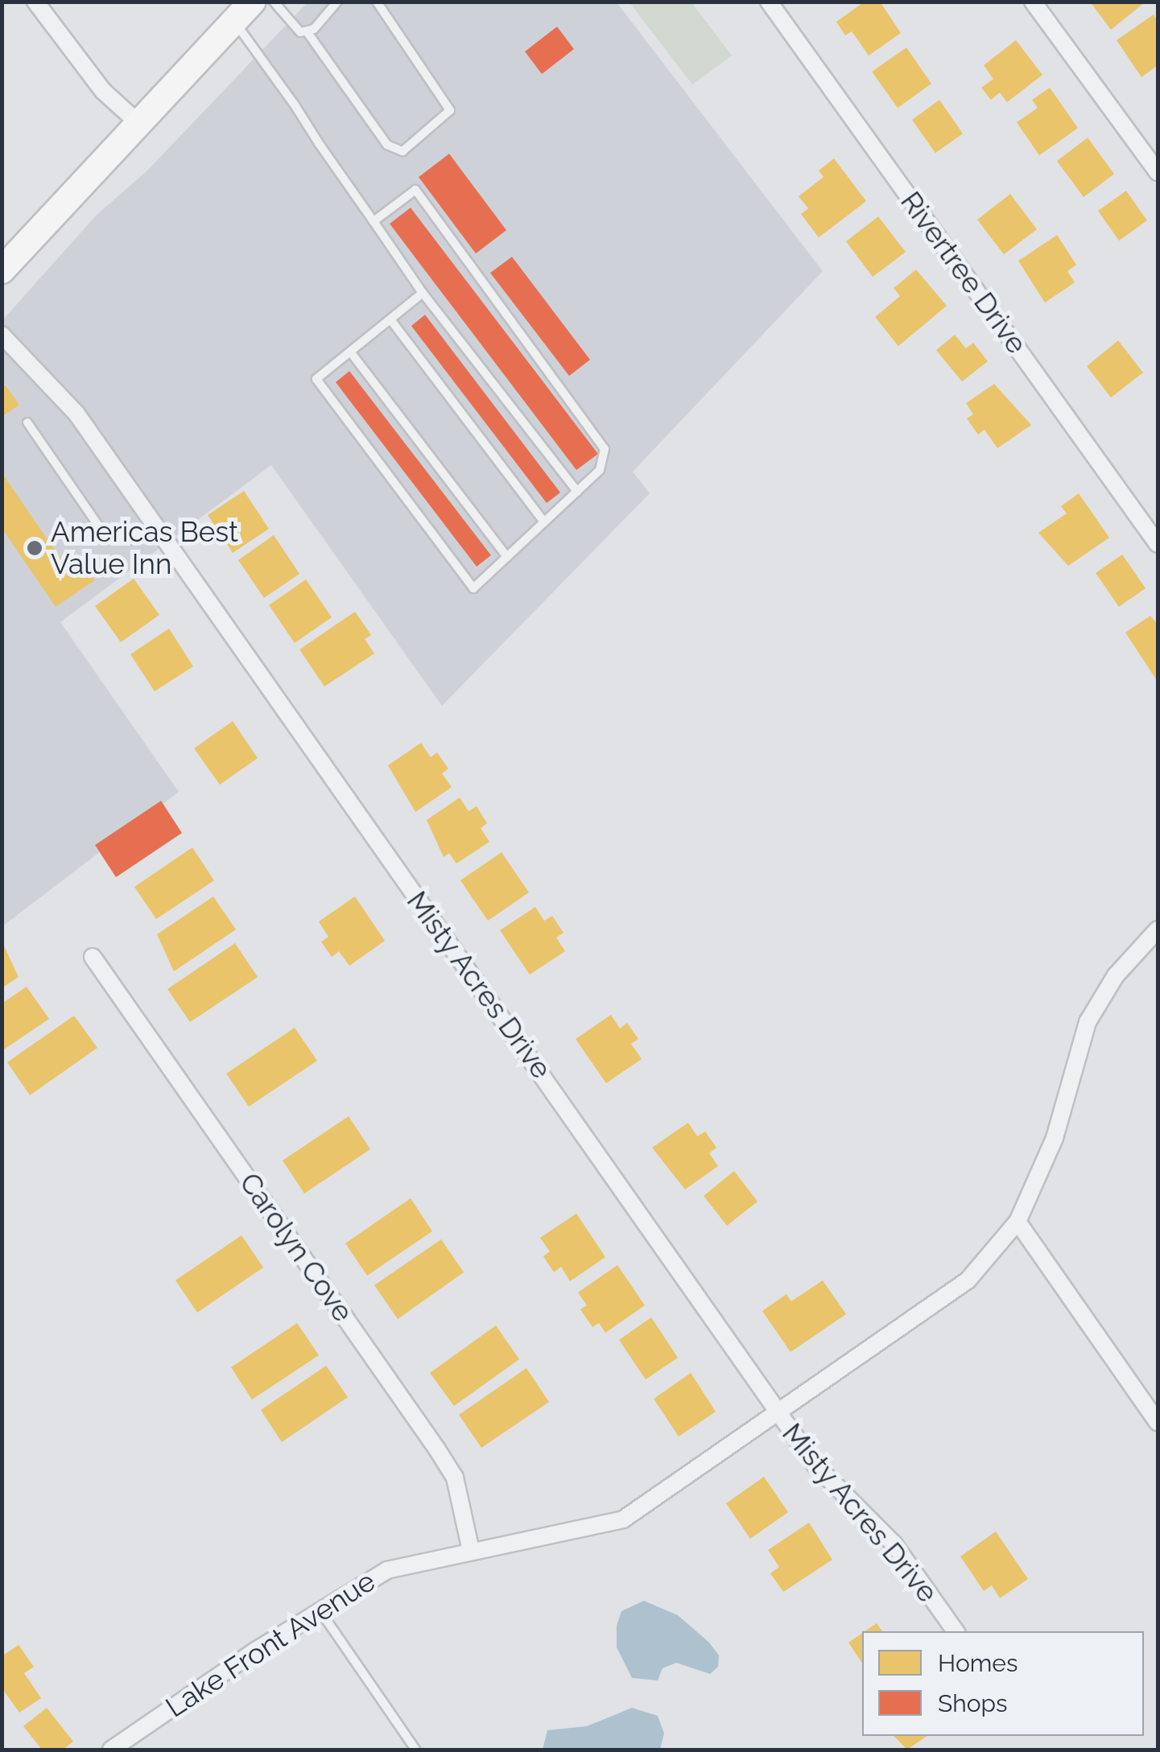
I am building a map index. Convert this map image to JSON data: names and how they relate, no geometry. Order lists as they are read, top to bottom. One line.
{"streets":{"street":["Rivertree Drive","Misty Acres Drive","Carolyn Cove","Lake Front Avenue"]},"crossings":[["Misty Acres Drive","Lake Front Avenue"],["Carolyn Cove","Lake Front Avenue"]],"places":["Americas Best Value Inn"],"legend":["Homes","Shops"]}
